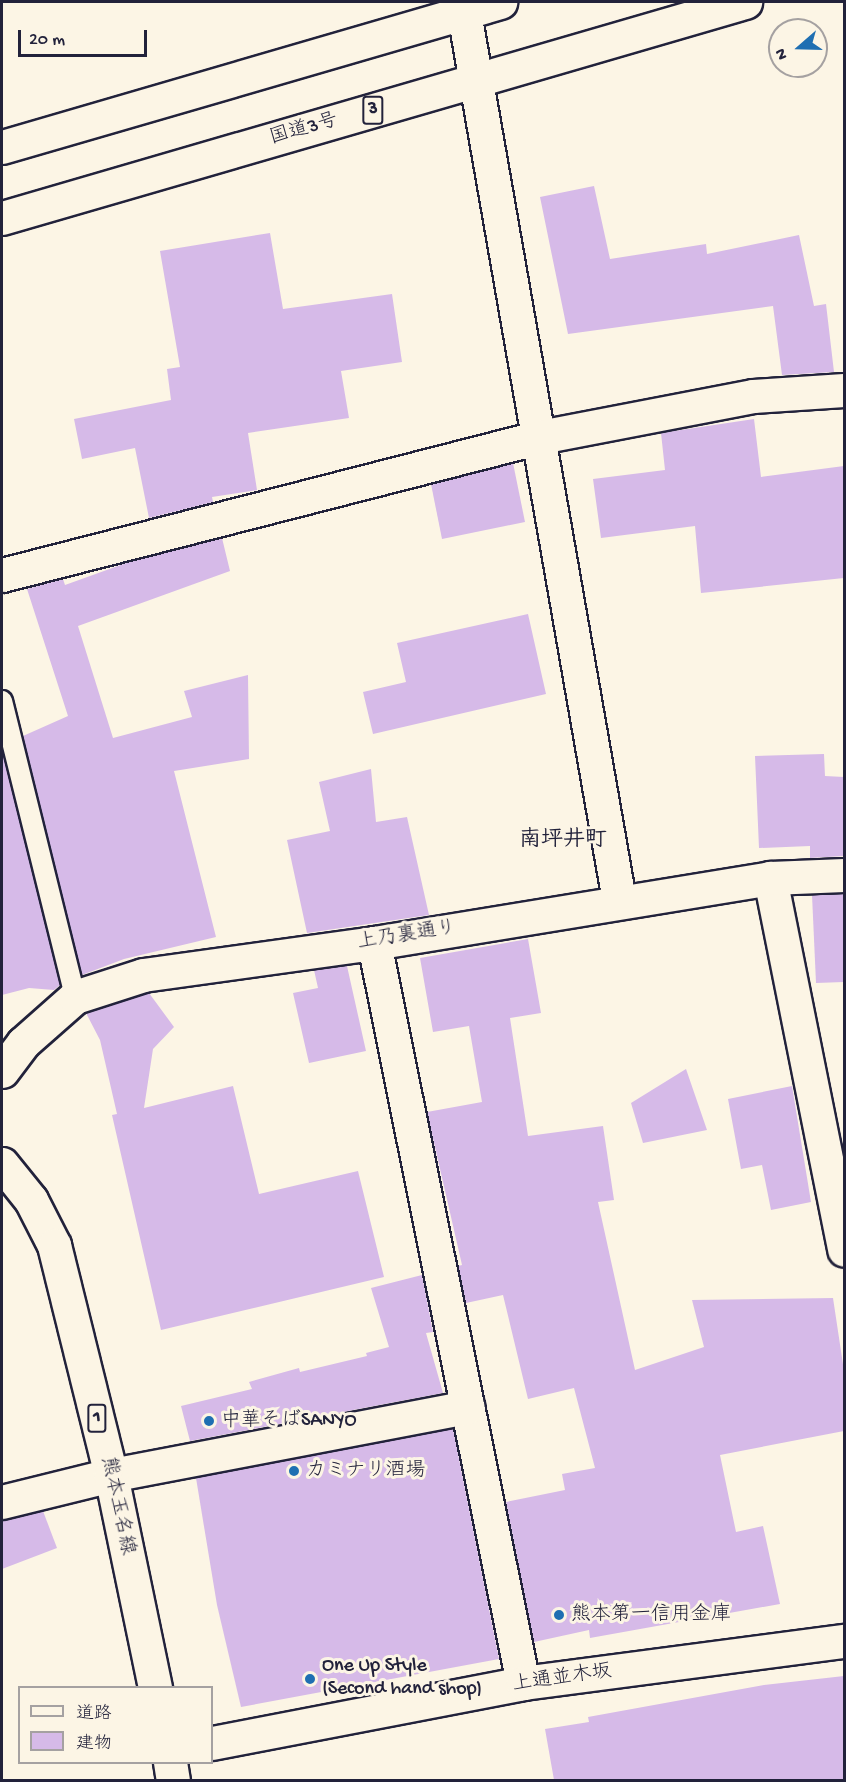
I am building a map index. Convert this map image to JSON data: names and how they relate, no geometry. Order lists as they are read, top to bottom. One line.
{"streets":{"main road":["3","国道3号","上乃裏通り","1","熊本玉名線","上通並木坂"]},"districts":["南坪井町"],"places":["中華そばSANYO","カミナリ酒場","熊本第一信用金庫","One Up Style (Second hand shop)"],"legend":["道路","建物"],"scale_bar":"20 m","north":"left"}
